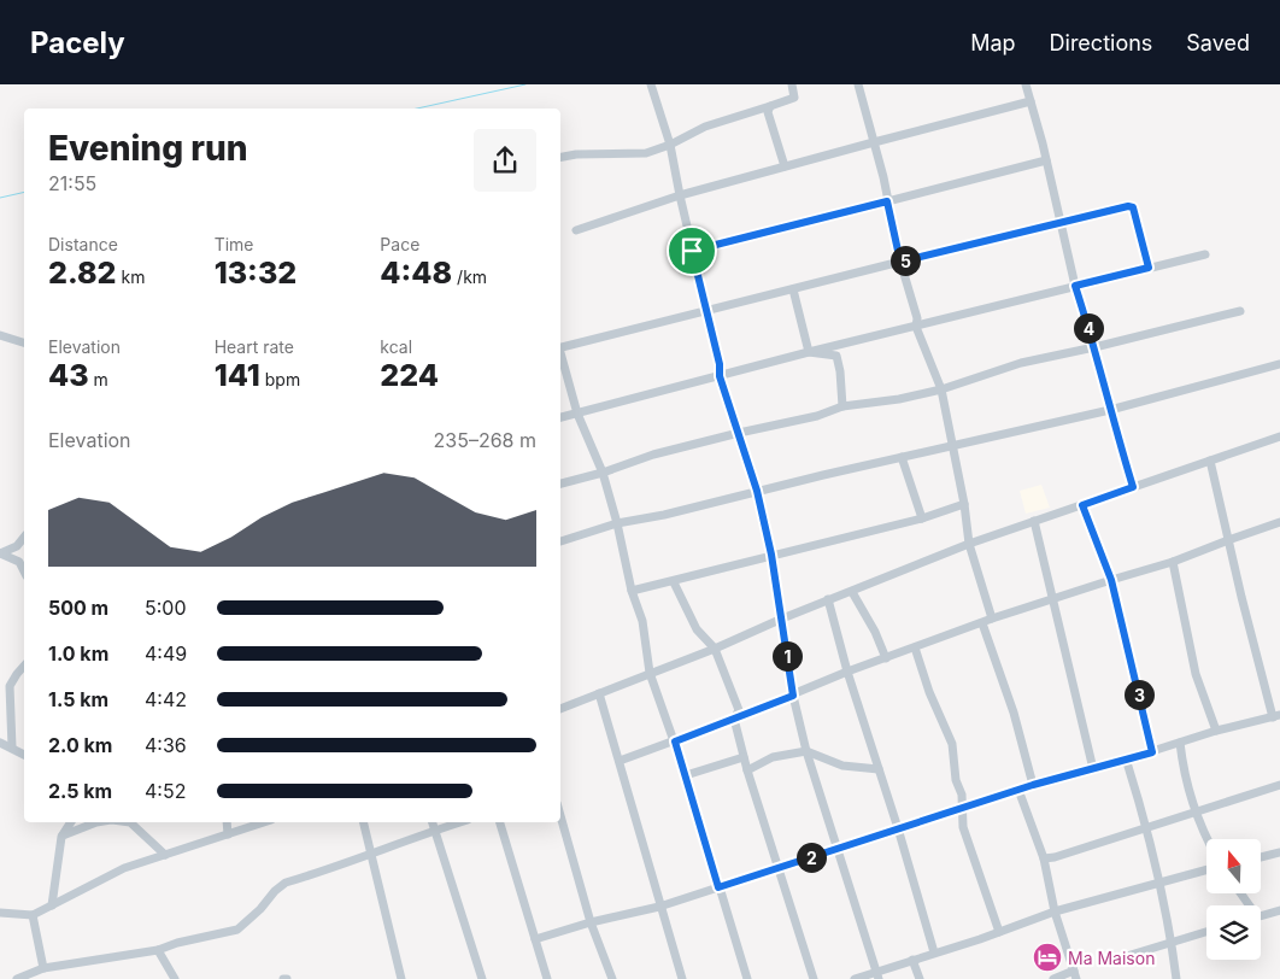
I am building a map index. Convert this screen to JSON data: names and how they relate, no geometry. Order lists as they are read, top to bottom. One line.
{"places":{"hotel":["Ma Maison"]},"north":"top","page":{"header":"Pacely","nav":["Map","Directions","Saved"],"heading":["Evening run","21:55"],"stats":[["Distance","2.82 km"],["Time","13:32"],["Pace","4:48 /km"],["Elevation","43 m"],["Heart rate","141 bpm"],["kcal","224"]],"pins":["5","4","1","3","2"],"chart":["Elevation","235–268 m"],"list":[{"name":"500 m","note":"5:00"},{"name":"1.0 km","note":"4:49"},{"name":"1.5 km","note":"4:42"},{"name":"2.0 km","note":"4:36"},{"name":"2.5 km","note":"4:52"}]}}
